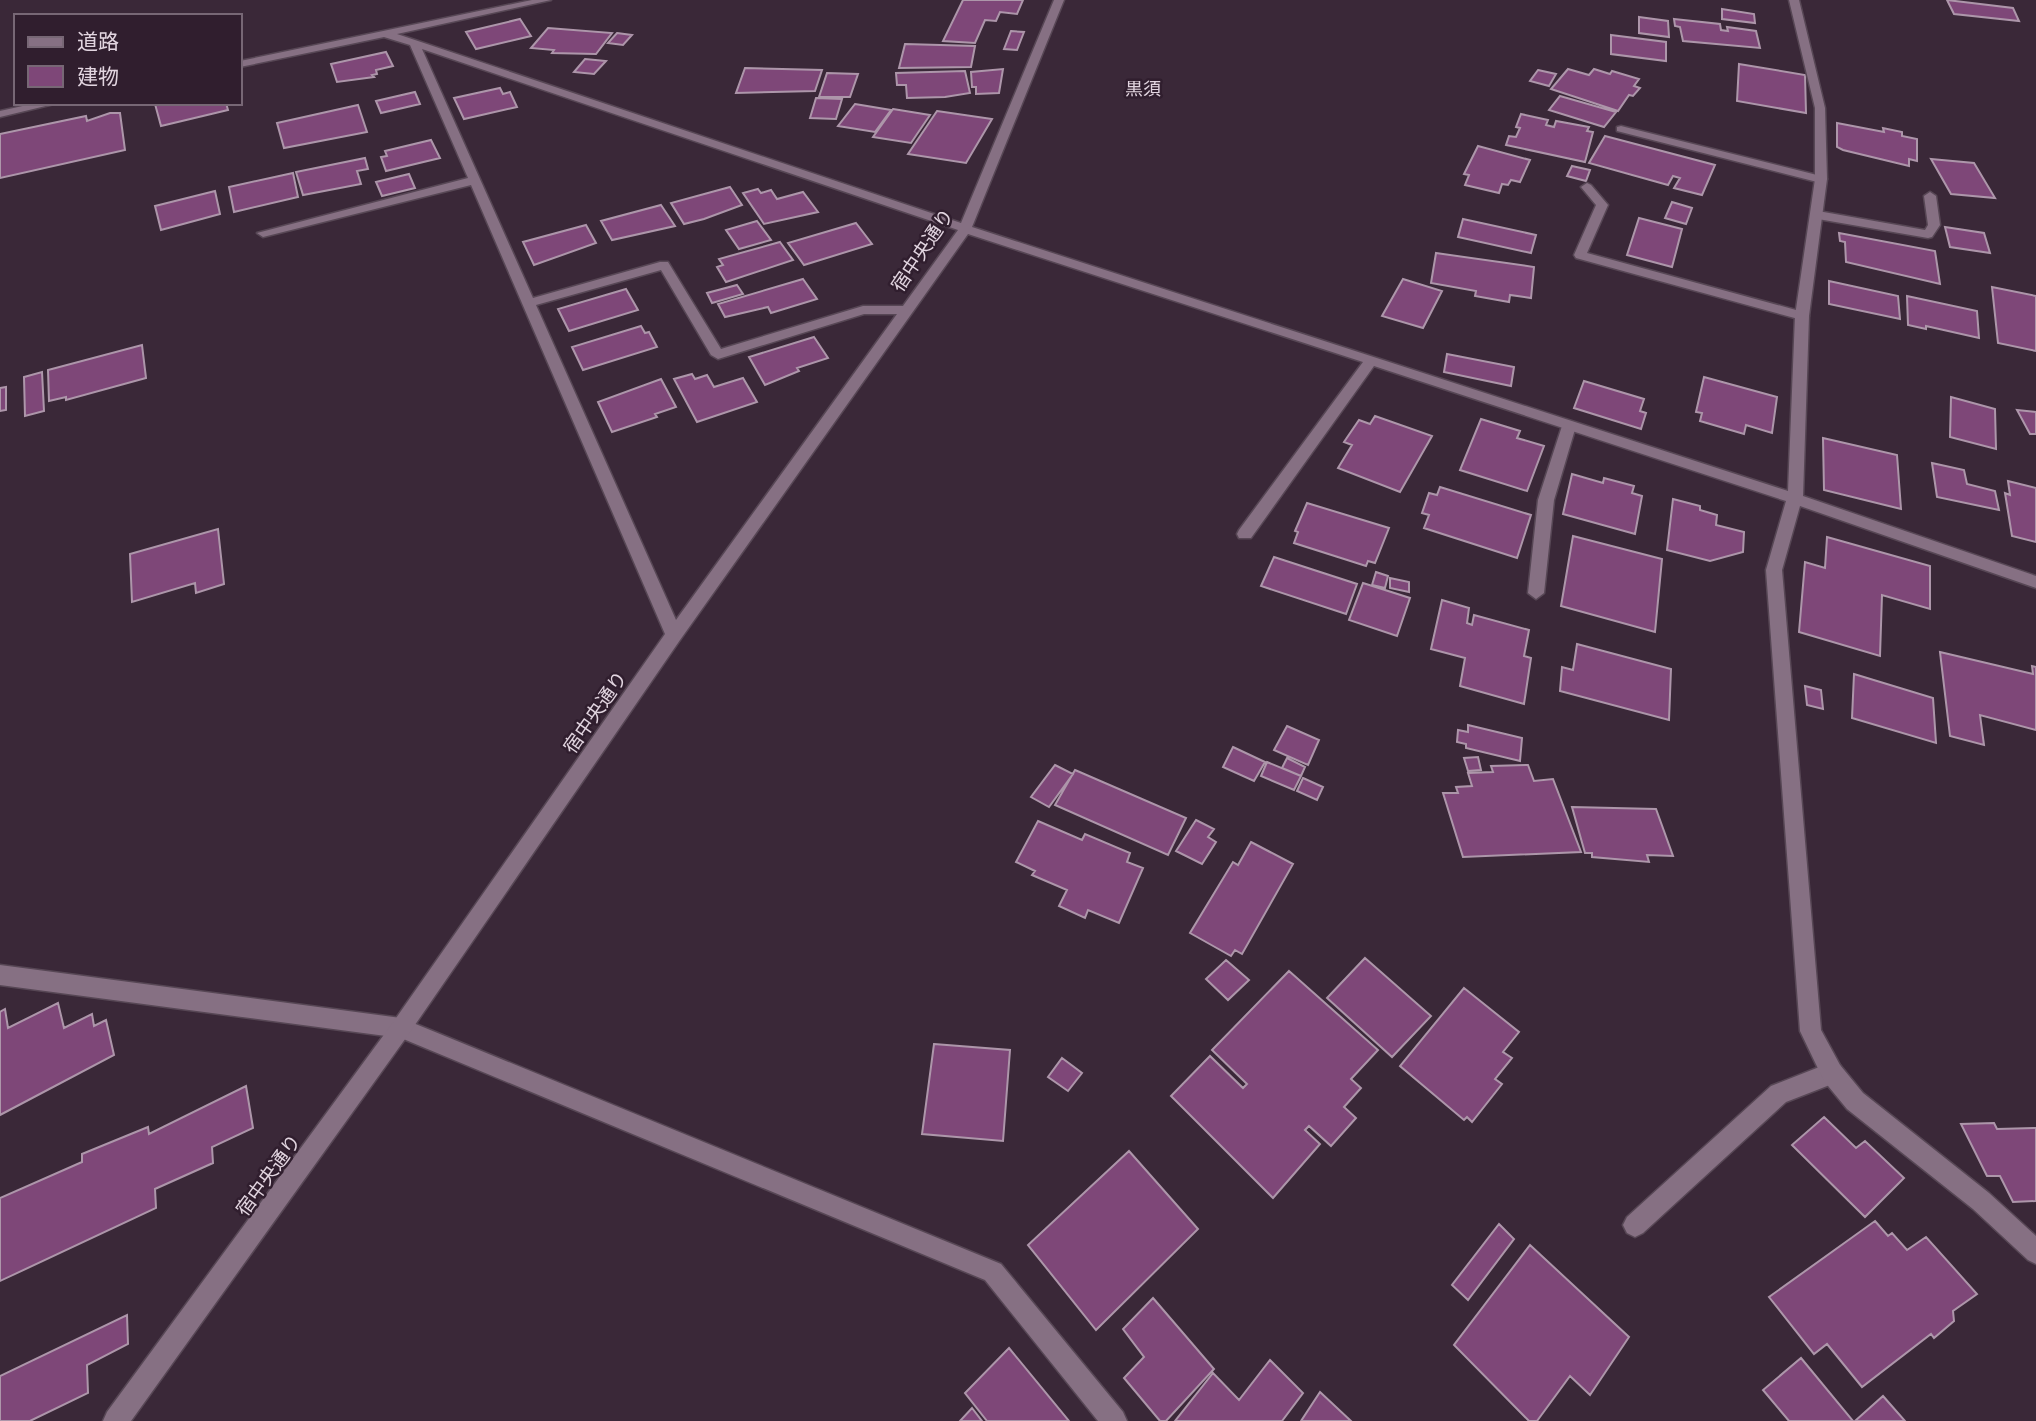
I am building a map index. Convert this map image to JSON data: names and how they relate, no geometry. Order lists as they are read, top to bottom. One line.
{"streets":{"street":["宿中央通り"]},"districts":["黒須"],"legend":["道路","建物"]}
